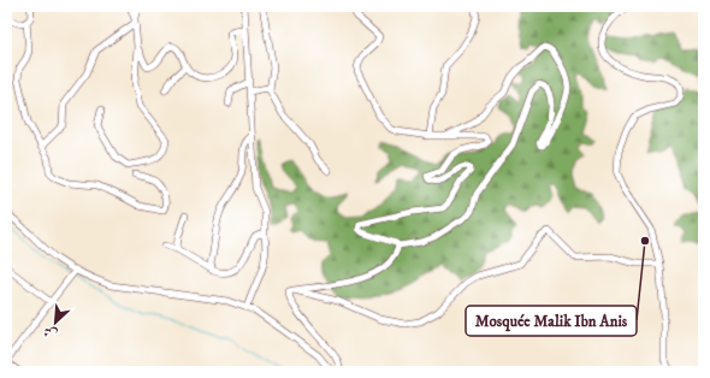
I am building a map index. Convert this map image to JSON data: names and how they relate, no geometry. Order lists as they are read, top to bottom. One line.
{"places":["Mosquée Malik Ibn Anis"],"north":"bottom left"}
